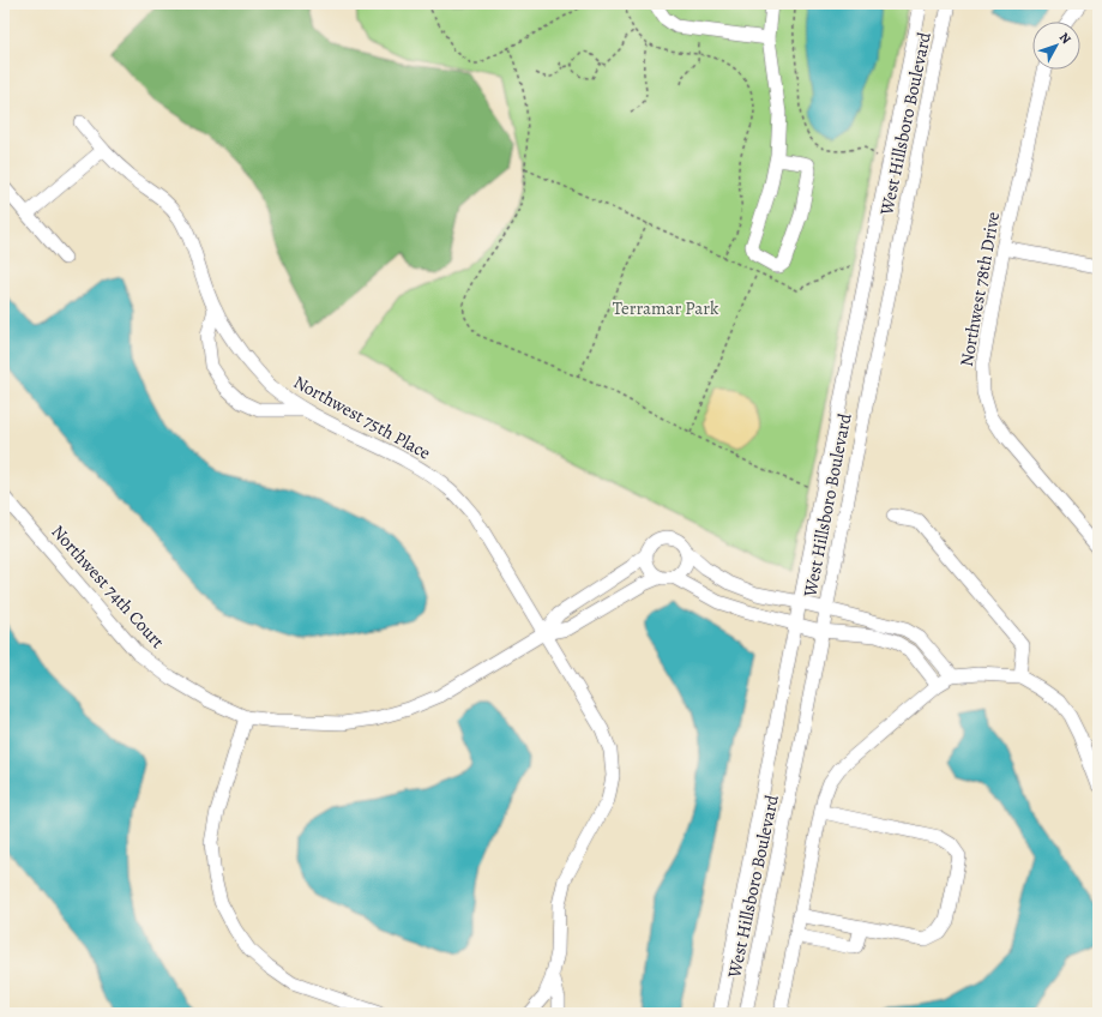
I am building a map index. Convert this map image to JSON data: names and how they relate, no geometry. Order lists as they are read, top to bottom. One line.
{"streets":{"street":["West Hillsboro Boulevard","Northwest 78th Drive","Northwest 75th Place","Northwest 74th Court"]},"crossings":[["Northwest 75th Place","Northwest 74th Court"]],"parks":["Terramar Park"],"north":"top right"}
